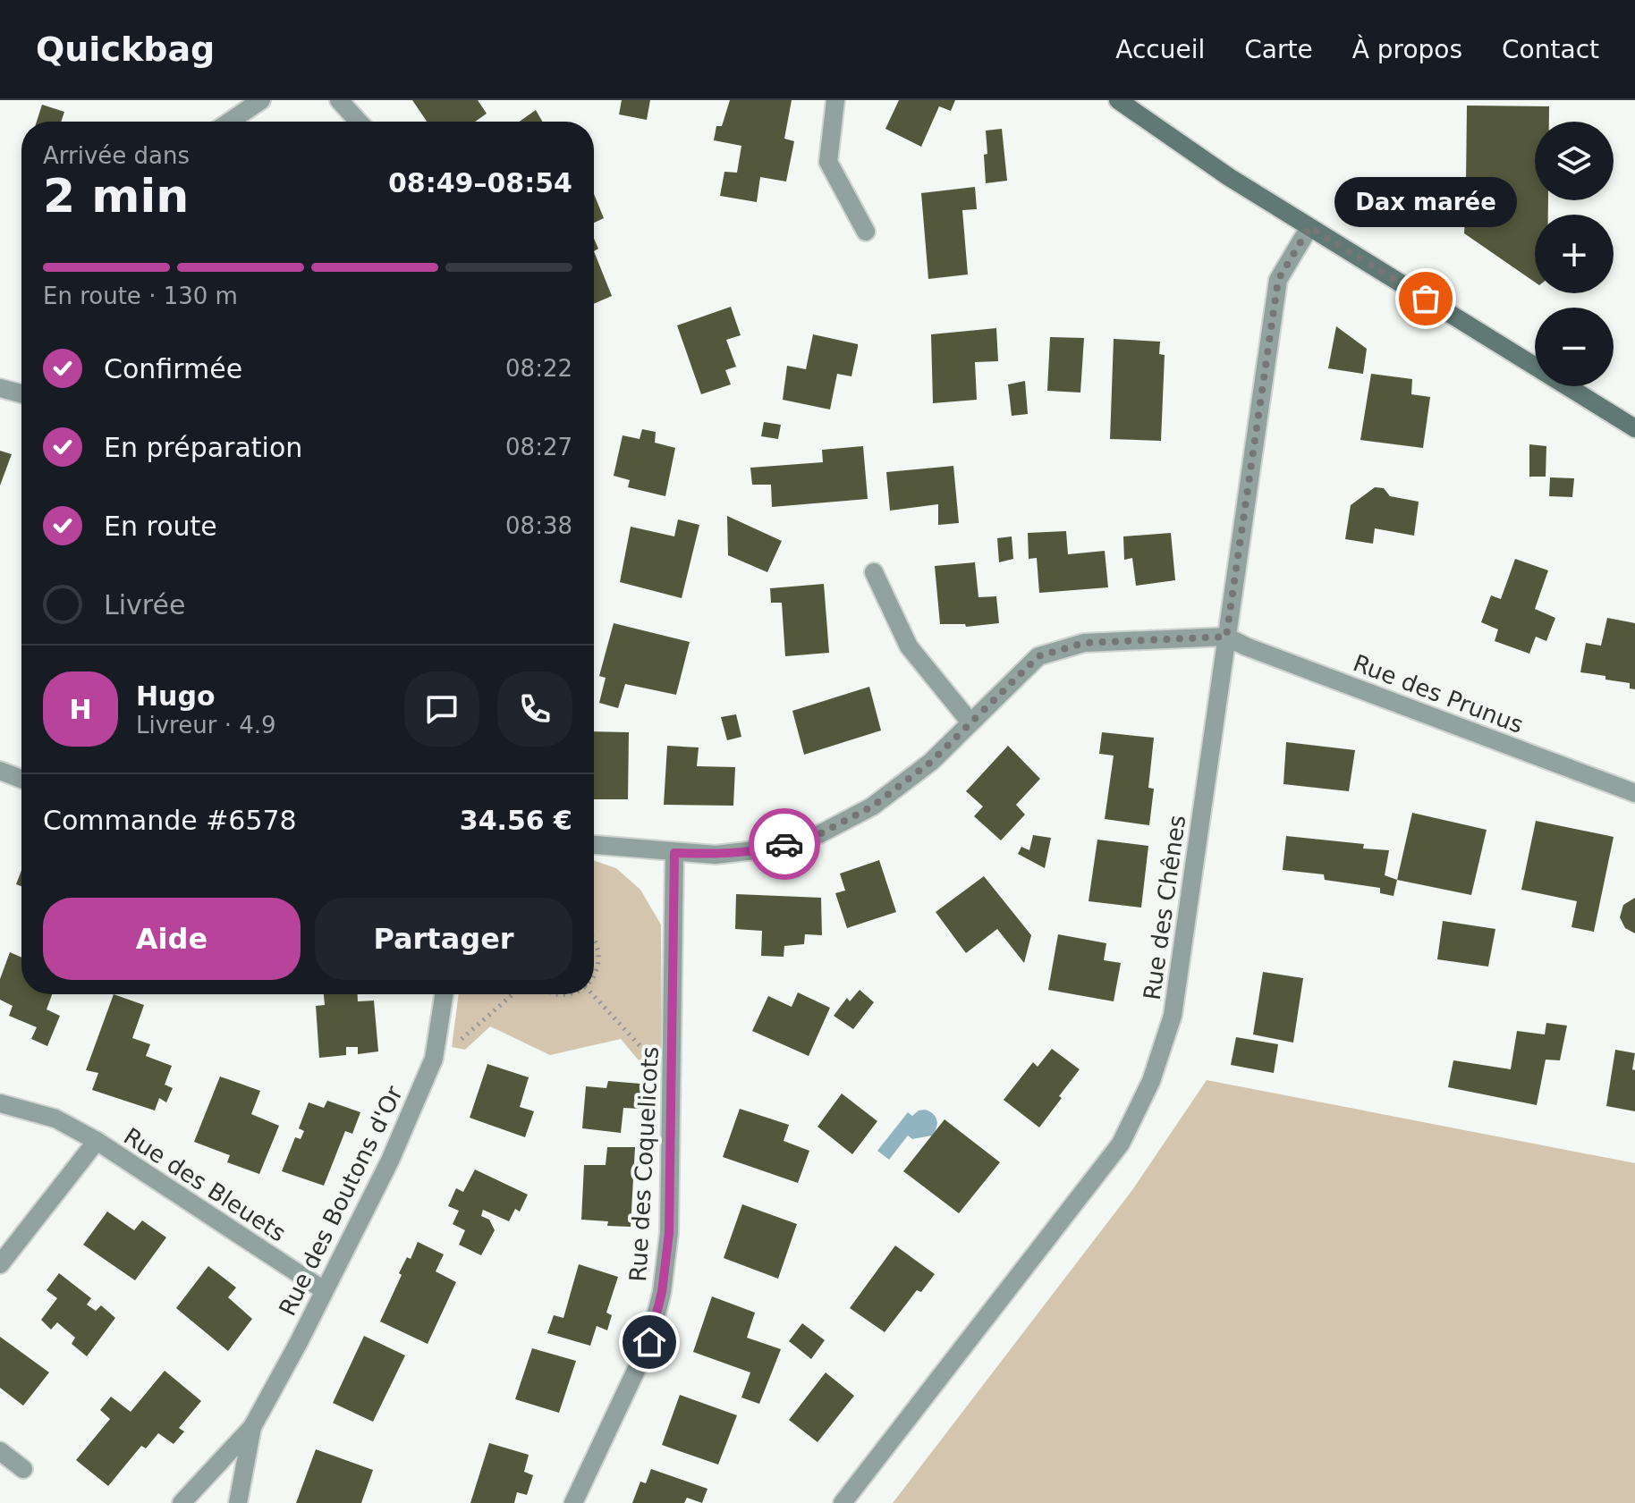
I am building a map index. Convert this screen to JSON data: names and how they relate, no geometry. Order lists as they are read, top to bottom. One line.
{"streets":{"street":["Rue des Prunus","Rue des Chênes","Rue des Coquelicots","Rue des Bleuets","Rue des Boutons d'Or"]},"crossings":[["Rue des Prunus","Rue des Chênes"],["Rue des Bleuets","Rue des Boutons d'Or"]],"places":["Dax marée"],"page":{"header":"Quickbag","nav":["Accueil","Carte","À propos","Contact"],"map_buttons":["+","−"],"heading":["2 min","Arrivée dans","08:49–08:54"],"panel":["Hugo","Livreur · 4.9","Commande #6578","34.56 €"],"bubble":"Dax marée","bar":"En route · 130 m","list":[["Confirmée","08:22"],["En préparation","08:27"],["En route","08:38"],"Livrée"],"round":"H","buttons":["Aide","Partager"]}}
